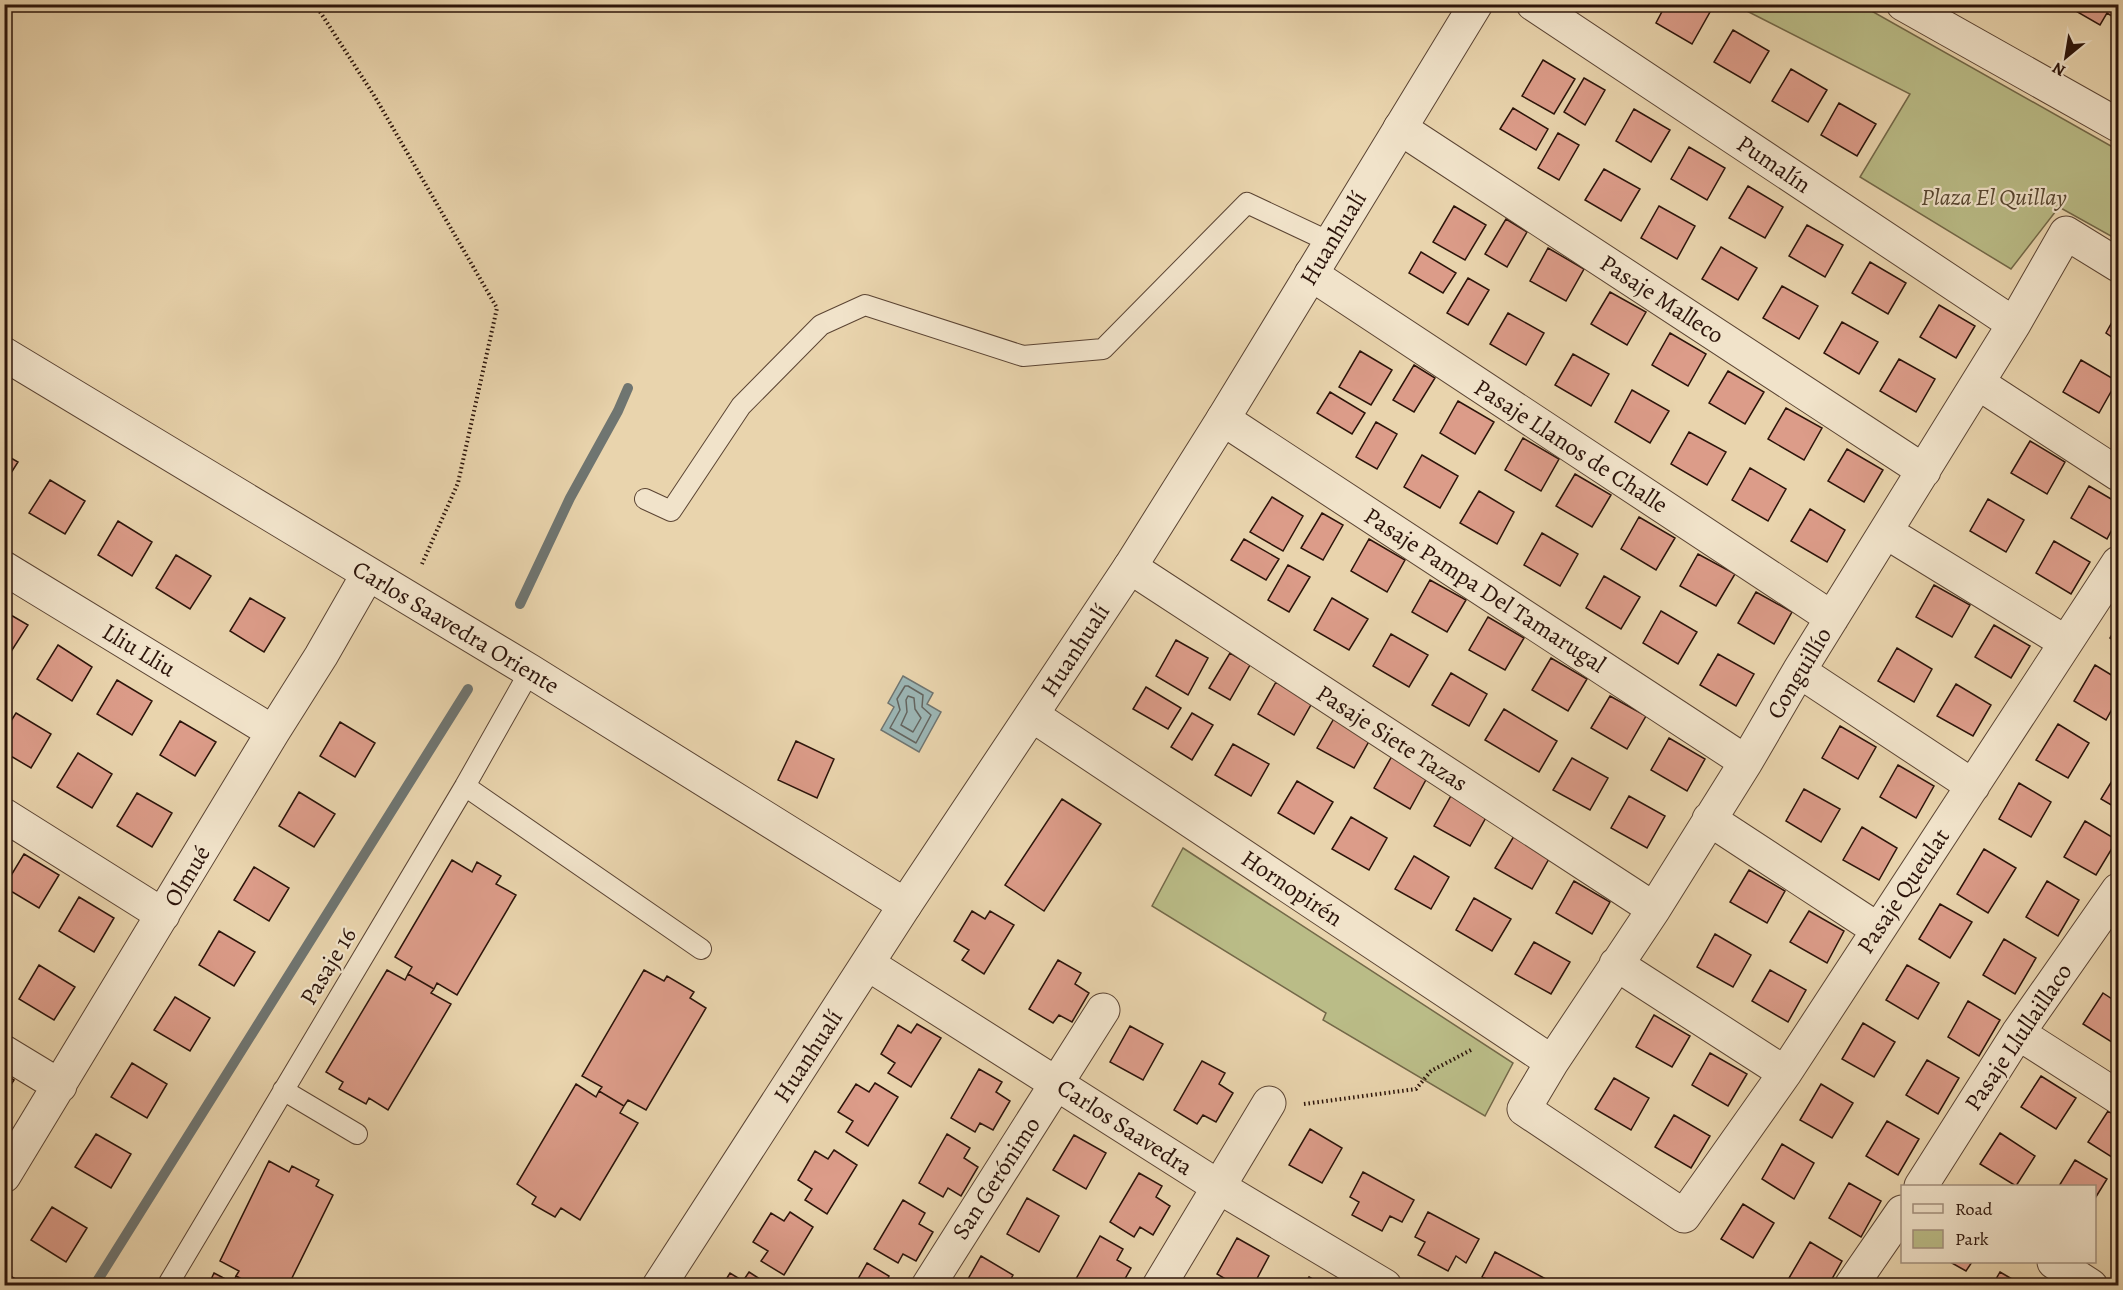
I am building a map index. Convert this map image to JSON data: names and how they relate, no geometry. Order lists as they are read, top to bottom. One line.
{"streets":{"street":["Pumalín","Huanhualí","Pasaje Malleco","Pasaje Llanos de Challe","Pasaje Pampa Del Tamarugal","Carlos Saavedra Oriente","Lliu Lliu","Conguillío","Pasaje Siete Tazas","Olmué","Hornopirén","Pasaje Queulat","Pasaje Llullaillaco","Carlos Saavedra","San Gerónimo"],"lane":["Pasaje 16"]},"crossings":[["Pumalín","Conguillío"],["Huanhualí","Pasaje Malleco"],["Huanhualí","Pasaje Llanos de Challe"],["Huanhualí","Pasaje Pampa Del Tamarugal"],["Huanhualí","Carlos Saavedra Oriente"],["Huanhualí","Pasaje Siete Tazas"],["Huanhualí","Hornopirén"],["Huanhualí","Carlos Saavedra"],["Pasaje Malleco","Conguillío"],["Pasaje Llanos de Challe","Conguillío"],["Pasaje Pampa Del Tamarugal","Conguillío"],["Carlos Saavedra Oriente","Olmué"],["Carlos Saavedra Oriente","Pasaje 16"],["Lliu Lliu","Olmué"],["Conguillío","Pasaje Siete Tazas"],["Conguillío","Hornopirén"],["Conguillío","Pasaje Queulat"],["Carlos Saavedra","San Gerónimo"]],"parks":["Plaza El Quillay"],"legend":["Road","Park"],"north":"bottom left"}
